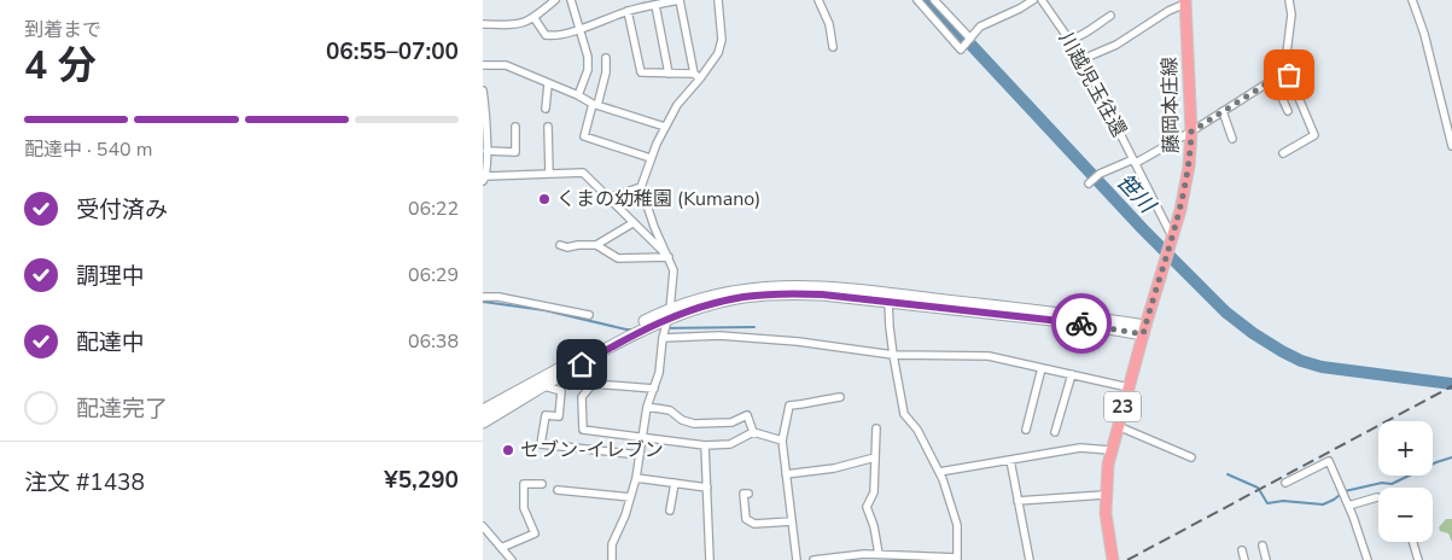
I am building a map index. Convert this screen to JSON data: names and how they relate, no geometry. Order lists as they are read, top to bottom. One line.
{"streets":{"main road":["藤岡本庄線","23"],"street":["川越児玉往還"]},"crossings":[["川越児玉往還","藤岡本庄線"]],"water":["笹川"],"places":["くまの幼稚園 (Kumano)","セブン-イレブン"],"page":{"heading":["4 分","到着まで","06:55–07:00"],"panel":["注文 #1438","¥5,290"],"bar":"配達中 · 540 m","list":[["受付済み","06:22"],["調理中","06:29"],["配達中","06:38"],"配達完了"],"map_buttons":["+","−"]}}
